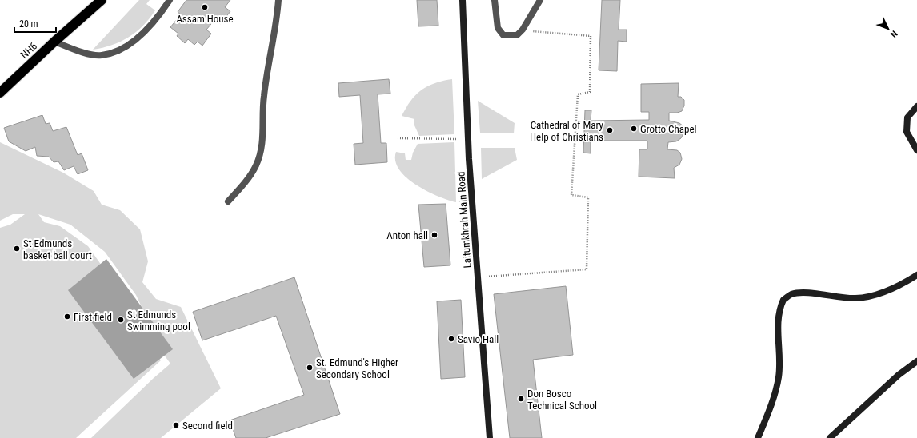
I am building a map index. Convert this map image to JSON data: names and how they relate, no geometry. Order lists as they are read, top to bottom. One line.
{"streets":{"highway":["NH6"],"street":["Laitumkhrah Main Road"]},"places":["Assam House","Grotto Chapel","Cathedral of Mary Help of Christians","Anton hall","St Edmunds basket ball court","First field","St Edmunds Swimming pool","Savio Hall","St. Edmund's Higher Secondary School","Don Bosco Technical School","Second field"],"scale_bar":"20 m","north":"bottom right"}
